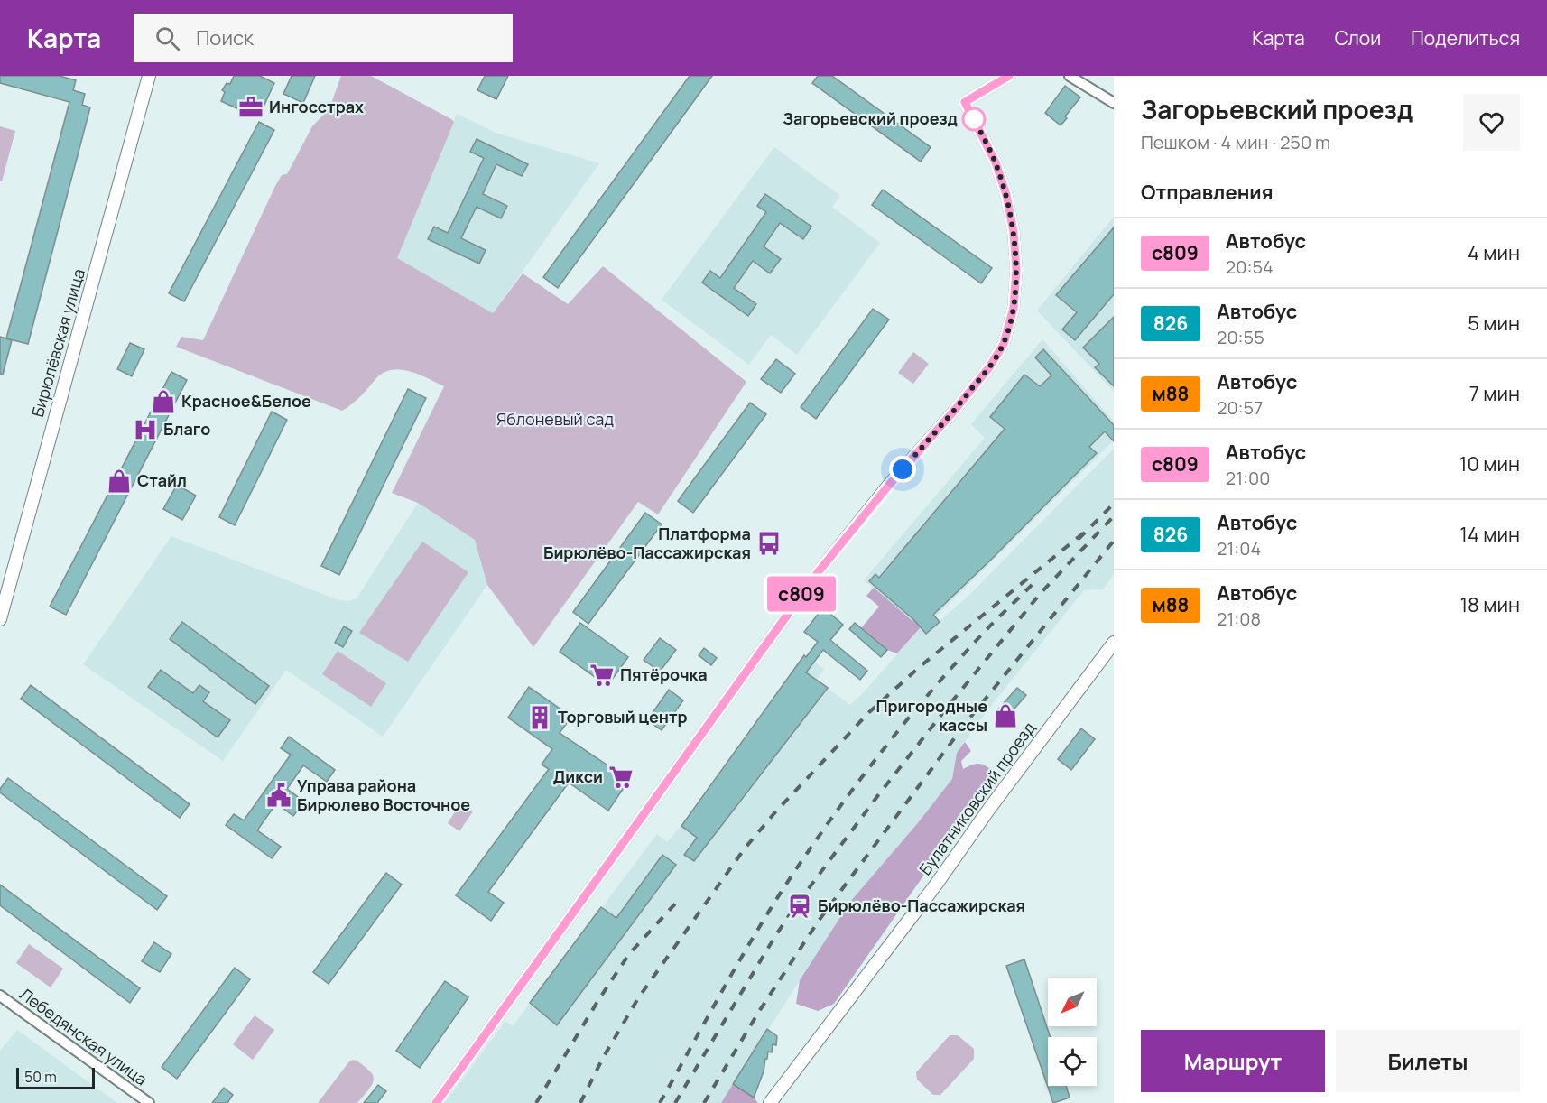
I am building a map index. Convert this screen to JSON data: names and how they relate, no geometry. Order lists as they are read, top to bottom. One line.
{"streets":{"street":["Бирюлёвская улица","Булатниковский проезд","Лебедянская улица"]},"parks":["Яблоневый сад"],"places":{"office":["Ингосстрах"],"other":["Загорьевский проезд"],"shop":["Красное&Белое","Стайл","Пригородные кассы"],"hospital":["Благо"],"bus stop":["Платформа Бирюлёво-Пассажирская"],"supermarket":["Пятёрочка","Дикси"],"building":["Торговый центр"],"public building":["Управа района Бирюлево Восточное"],"station":["Бирюлёво-Пассажирская"]},"lines":["bus line с809"],"scale_bar":"50 m","north":"bottom left","page":{"header":"Карта","search":"Поиск","nav":["Карта","Слои","Поделиться"],"on_map":"с809","heading":[["Загорьевский проезд","Пешком · 4 мин · 250 m"],"Отправления"],"list":[{"mark":"с809","name":"Автобус","note":"20:54","value":"4 мин"},{"mark":"826","name":"Автобус","note":"20:55","value":"5 мин"},{"mark":"м88","name":"Автобус","note":"20:57","value":"7 мин"},{"mark":"с809","name":"Автобус","note":"21:00","value":"10 мин"},{"mark":"826","name":"Автобус","note":"21:04","value":"14 мин"},{"mark":"м88","name":"Автобус","note":"21:08","value":"18 мин"}],"buttons":["Маршрут","Билеты"],"scale":"50 m"}}
